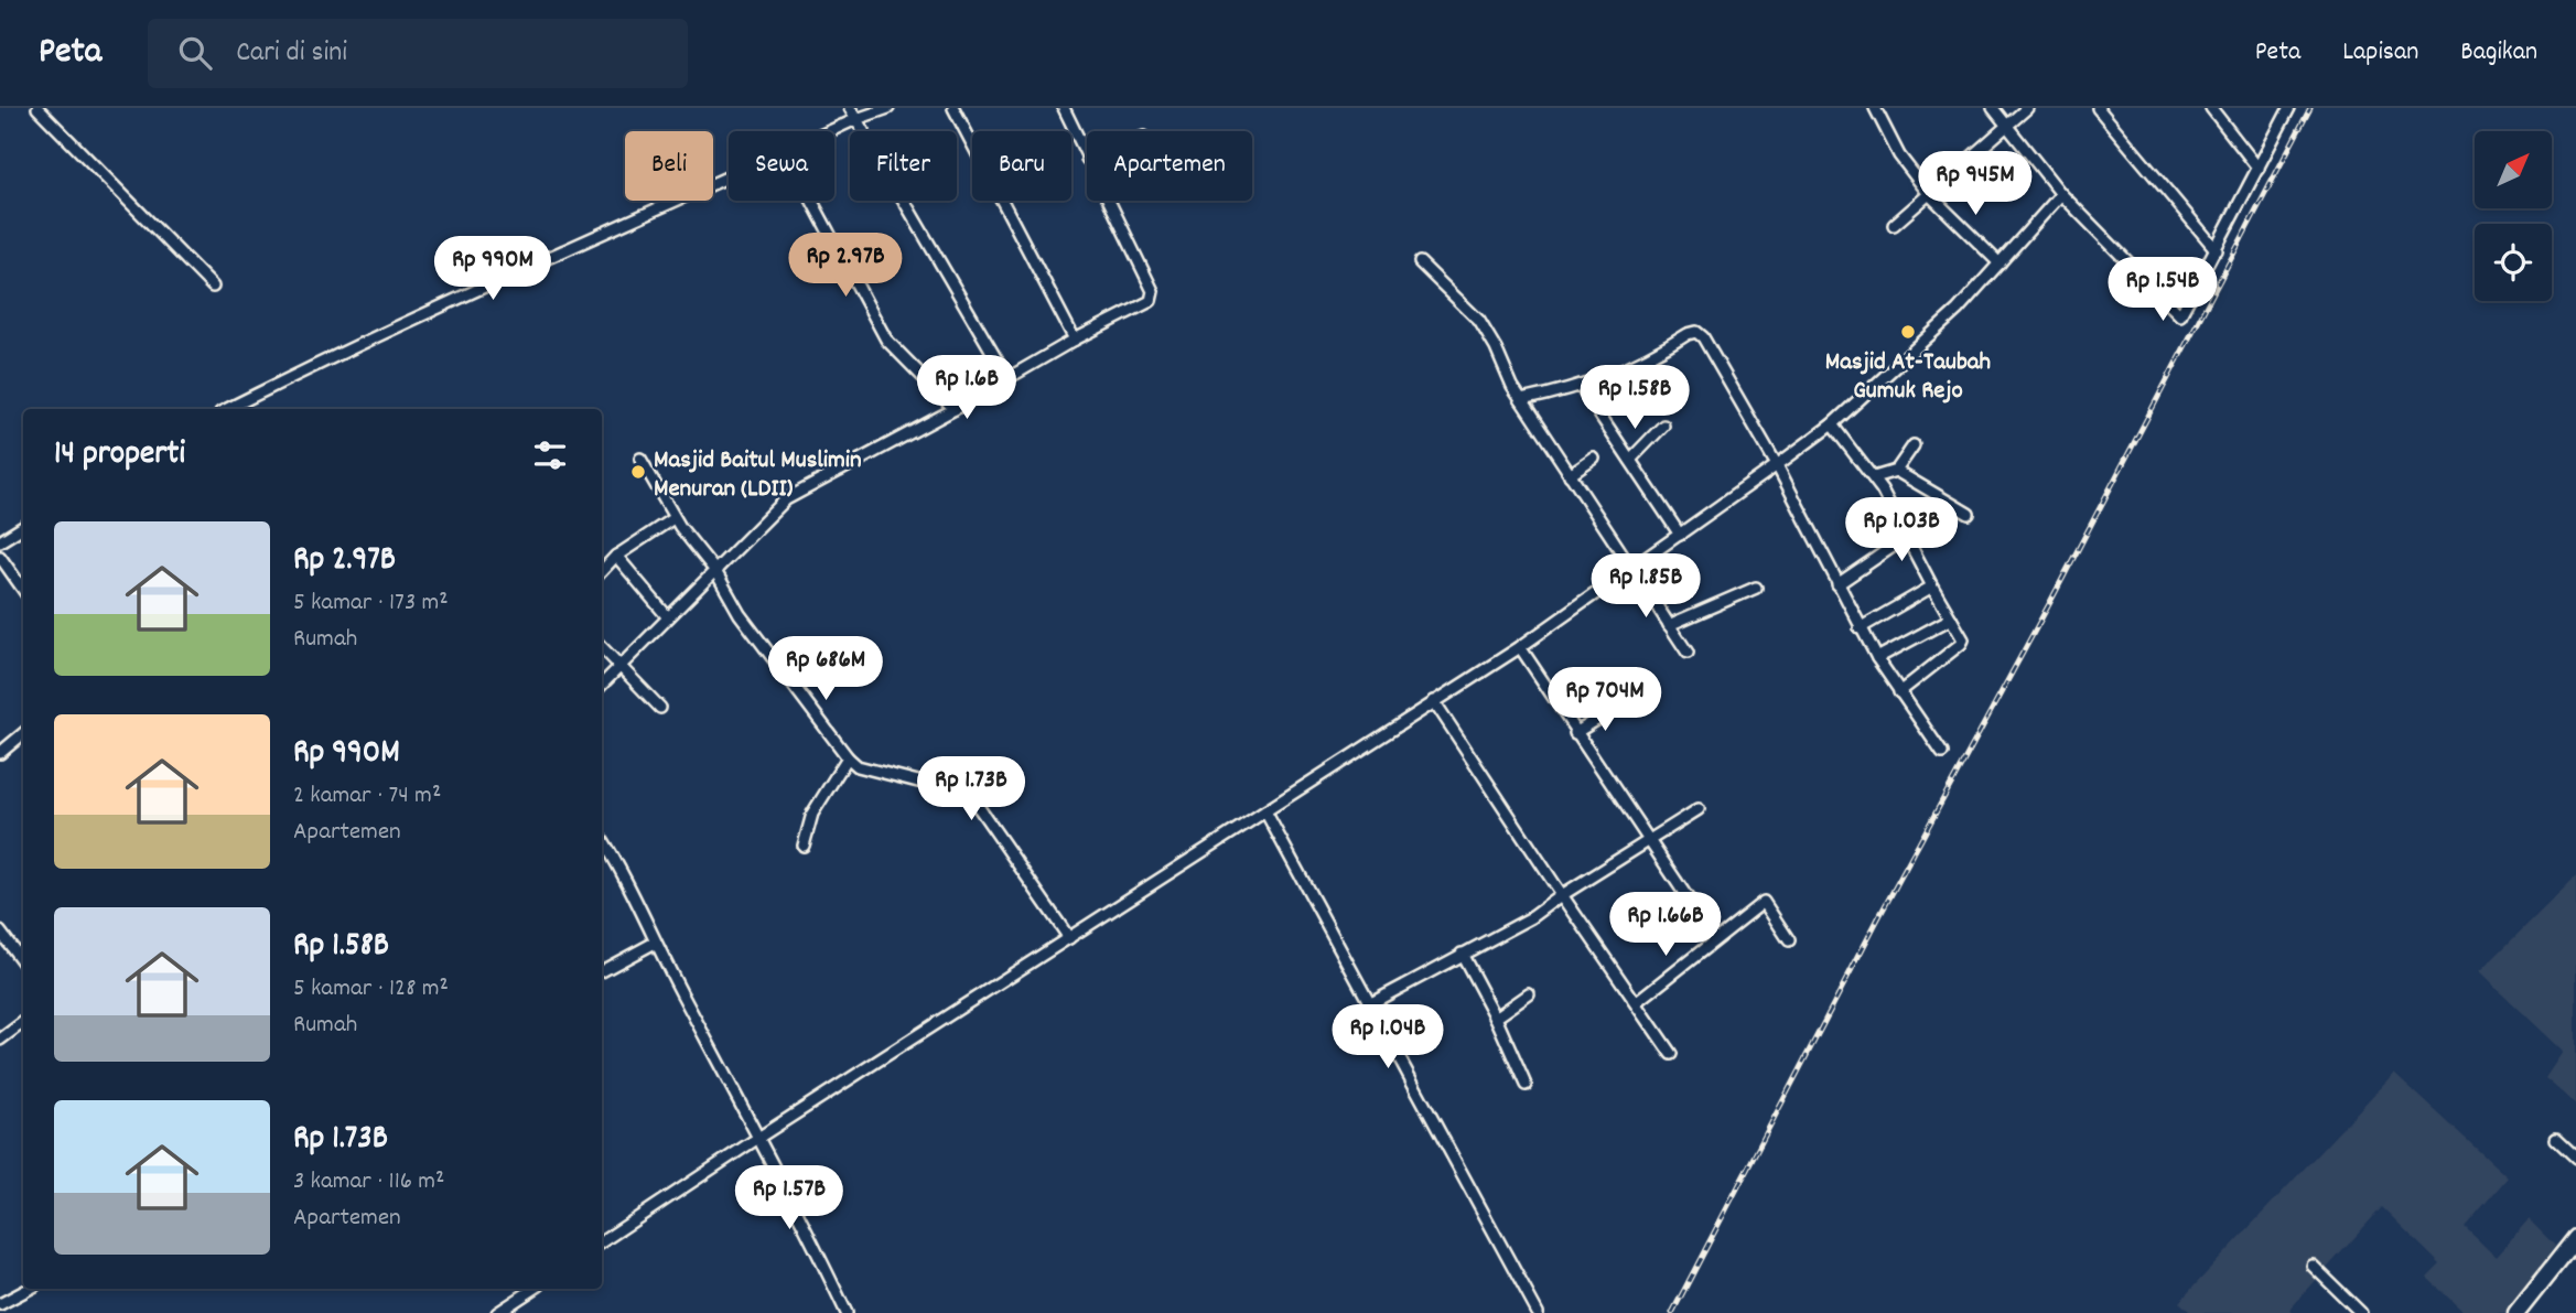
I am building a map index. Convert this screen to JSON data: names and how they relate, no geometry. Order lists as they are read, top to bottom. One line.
{"places":["Masjid At-Taubah Gumuk Rejo","Masjid Baitul Muslimin Menuran (LDII)"],"north":"top right","page":{"header":"Peta","search":"Cari di sini","nav":["Peta","Lapisan","Bagikan"],"chip":["Beli","Sewa","Filter","Baru","Apartemen"],"price":["Rp 945M","Rp 2.97B","Rp 990M","Rp 1.54B","Rp 1.6B","Rp 1.58B","Rp 1.03B","Rp 1.85B","Rp 686M","Rp 704M","Rp 1.73B","Rp 1.66B","Rp 1.04B","Rp 1.57B"],"heading":"14 properti","list":[{"name":"Rp 2.97B","note":"5 kamar · 173 m² · Rumah"},{"name":"Rp 990M","note":"2 kamar · 74 m² · Apartemen"},{"name":"Rp 1.58B","note":"5 kamar · 128 m² · Rumah"},{"name":"Rp 1.73B","note":"3 kamar · 116 m² · Apartemen"}]}}
